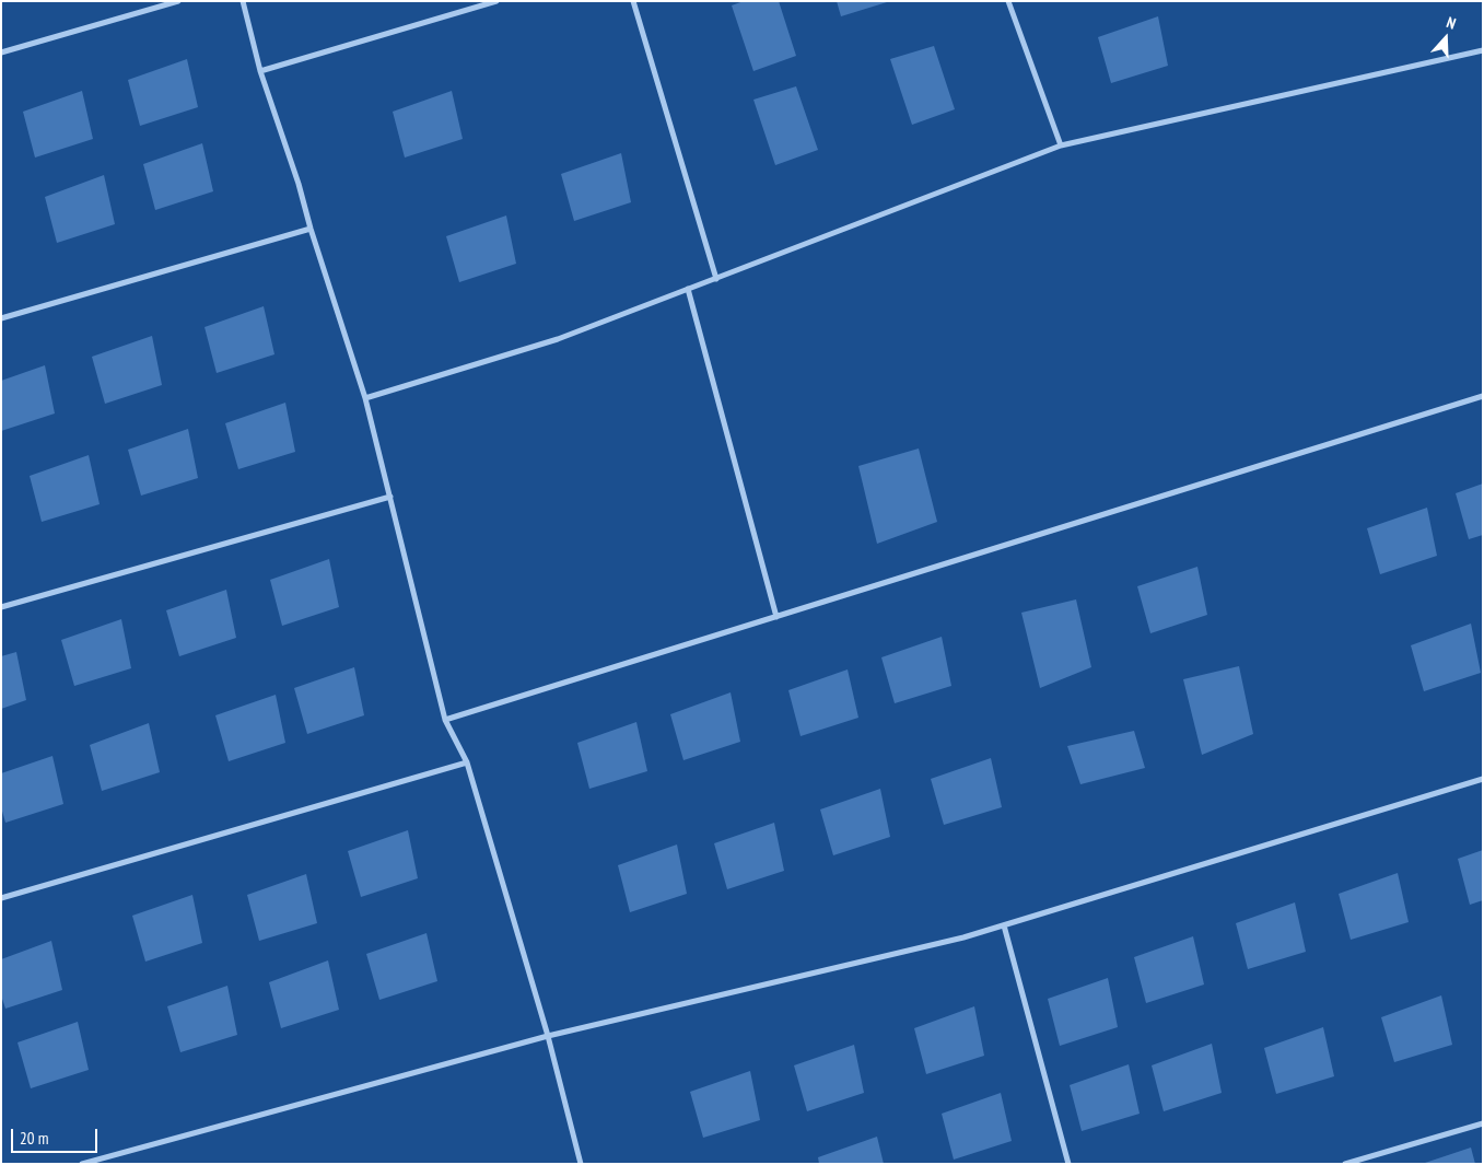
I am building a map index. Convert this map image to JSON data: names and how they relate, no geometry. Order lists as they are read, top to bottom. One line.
{"scale_bar":"20 m","north":"top"}
